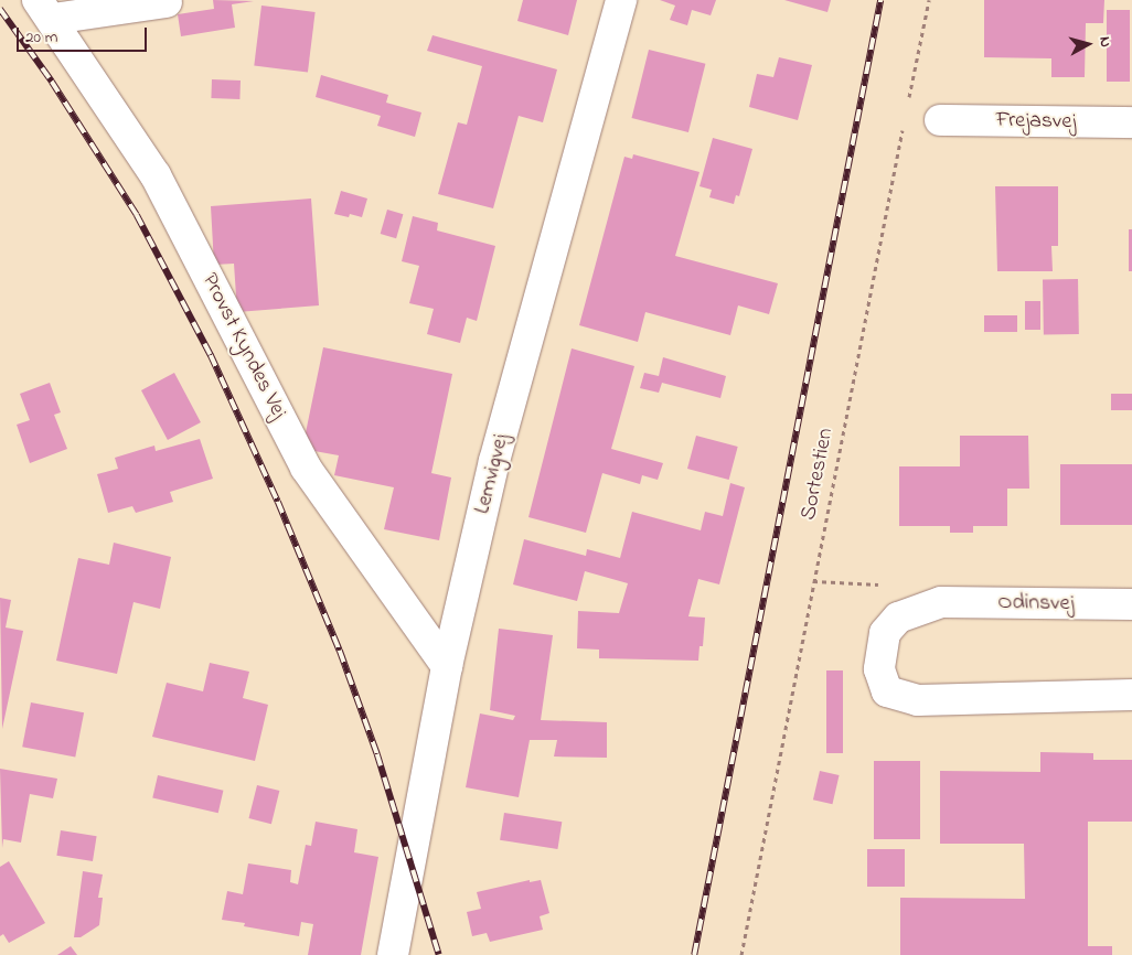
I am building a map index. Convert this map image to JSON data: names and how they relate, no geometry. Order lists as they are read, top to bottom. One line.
{"streets":{"street":["Frejasvej","Provst Kyndes Vej","Lemvigvej","Odinsvej"],"path":["Sortestien"]},"crossings":[["Provst Kyndes Vej","Lemvigvej"]],"scale_bar":"20 m","north":"right"}
